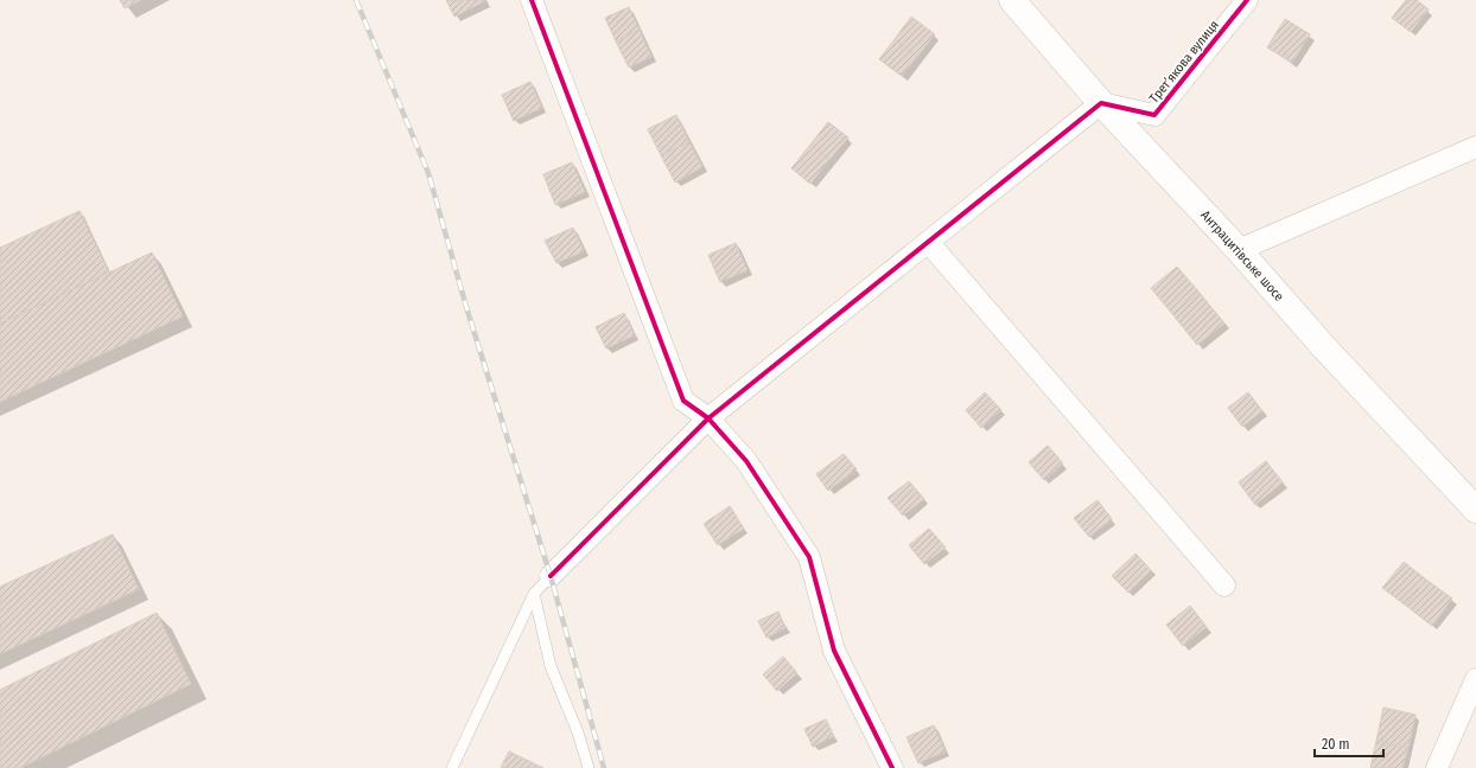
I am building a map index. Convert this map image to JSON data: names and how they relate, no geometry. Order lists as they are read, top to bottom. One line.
{"streets":{"main road":["Антрацитівське шосе"],"street":["Третʼякова вулиця"]},"crossings":[["Третʼякова вулиця","Антрацитівське шосе"]],"scale_bar":"20 m"}
